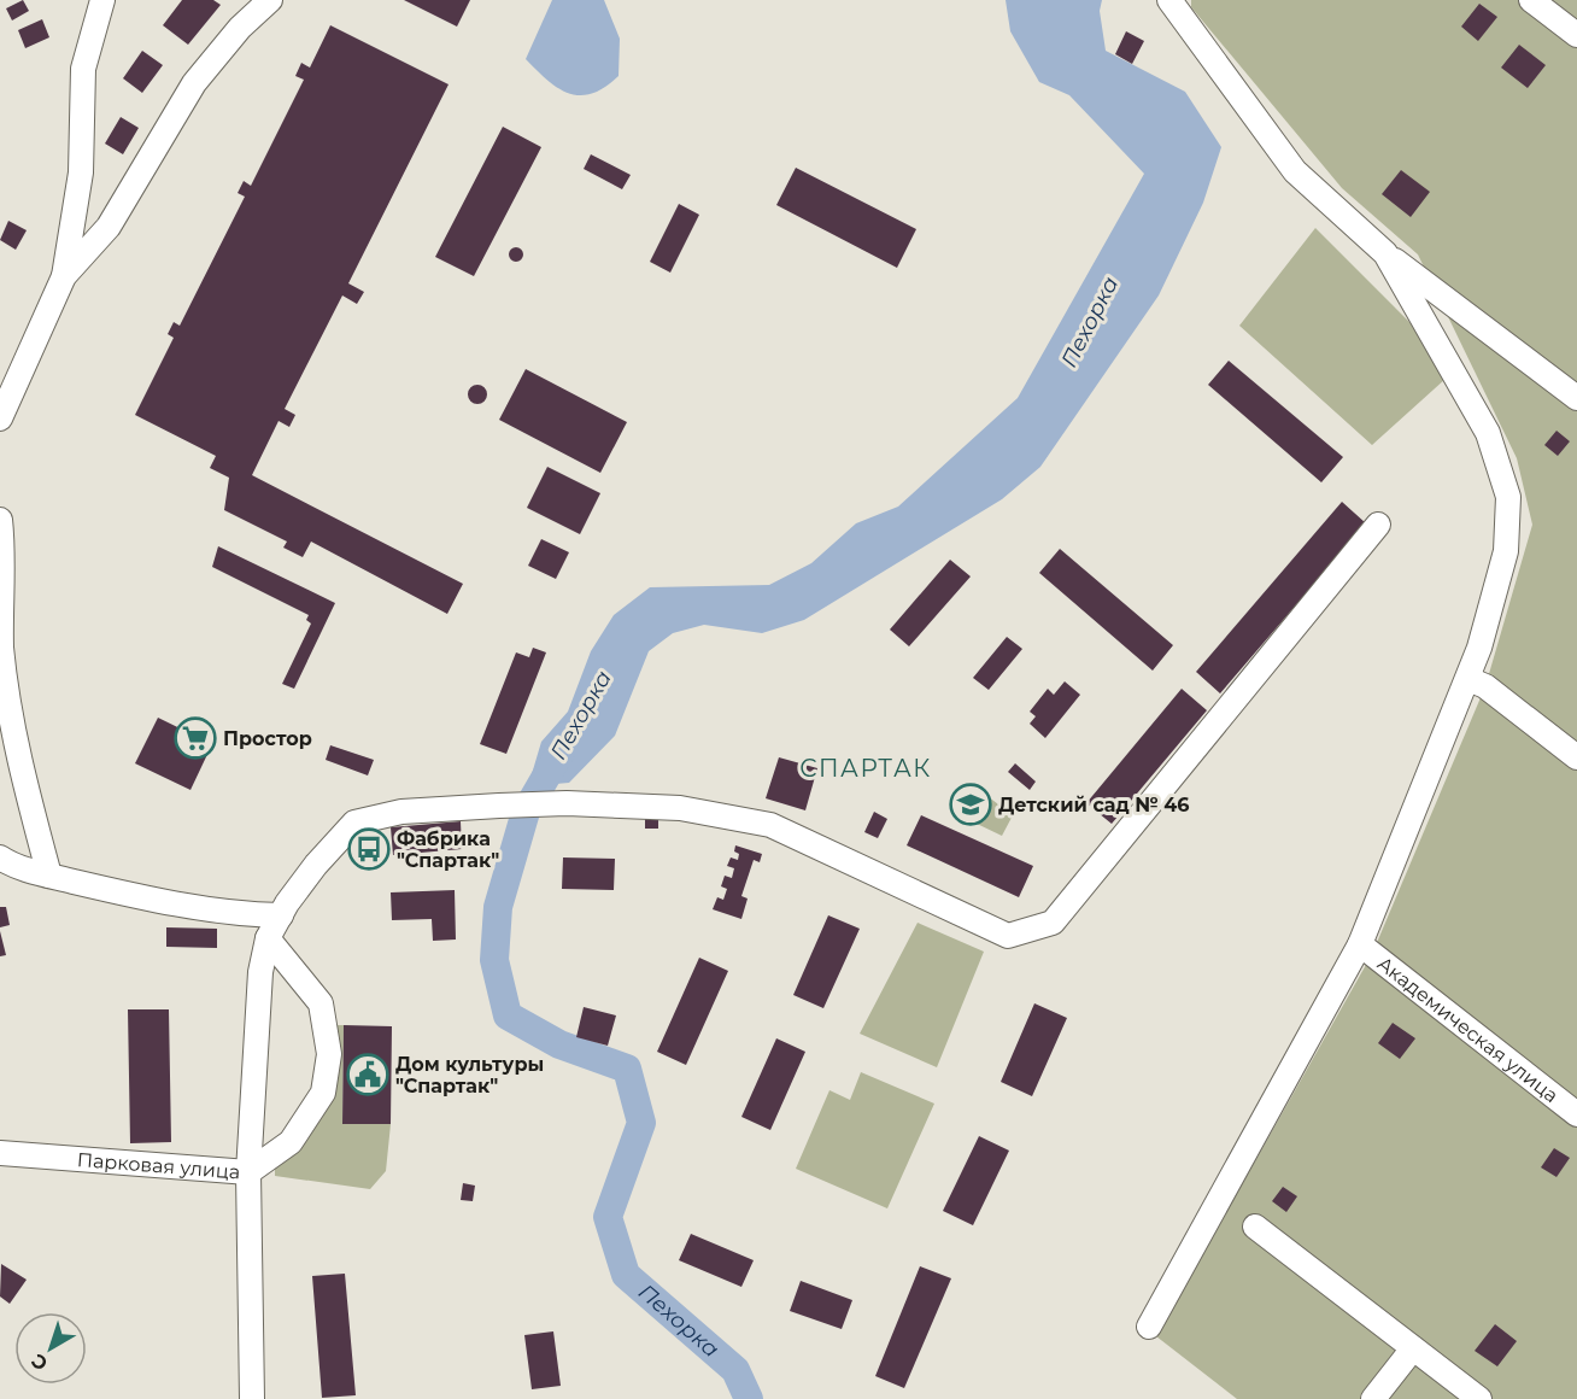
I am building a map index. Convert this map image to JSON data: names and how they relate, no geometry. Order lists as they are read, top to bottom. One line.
{"streets":{"street":["Академическая улица","Парковая улица"]},"districts":["СПАРТАК"],"water":["Пехорка"],"places":{"supermarket":["Простор"],"school or university":["Детский сад № 46"],"bus stop":["Фабрика \"Спартак\""],"public building":["Дом культуры \"Спартак\""]},"north":"bottom left"}
